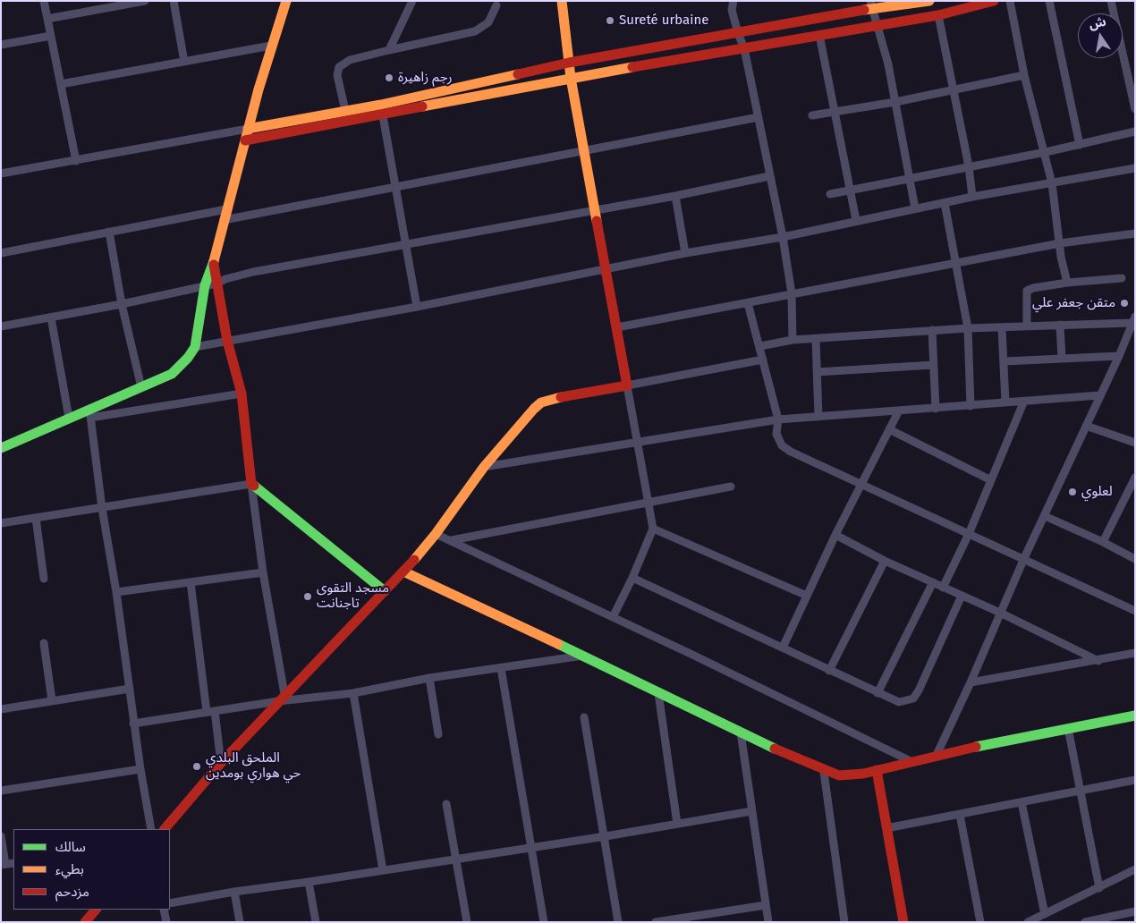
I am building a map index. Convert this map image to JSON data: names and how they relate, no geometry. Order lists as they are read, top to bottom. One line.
{"places":["Sureté urbaine","رجم زاهيرة","متقن جعفر علي","لعلوي","مسجد التقوى تاجنانت","الملحق البلدي حي هواري بومدين"],"legend":["سالك","بطيء","مزدحم"],"north":"top"}
